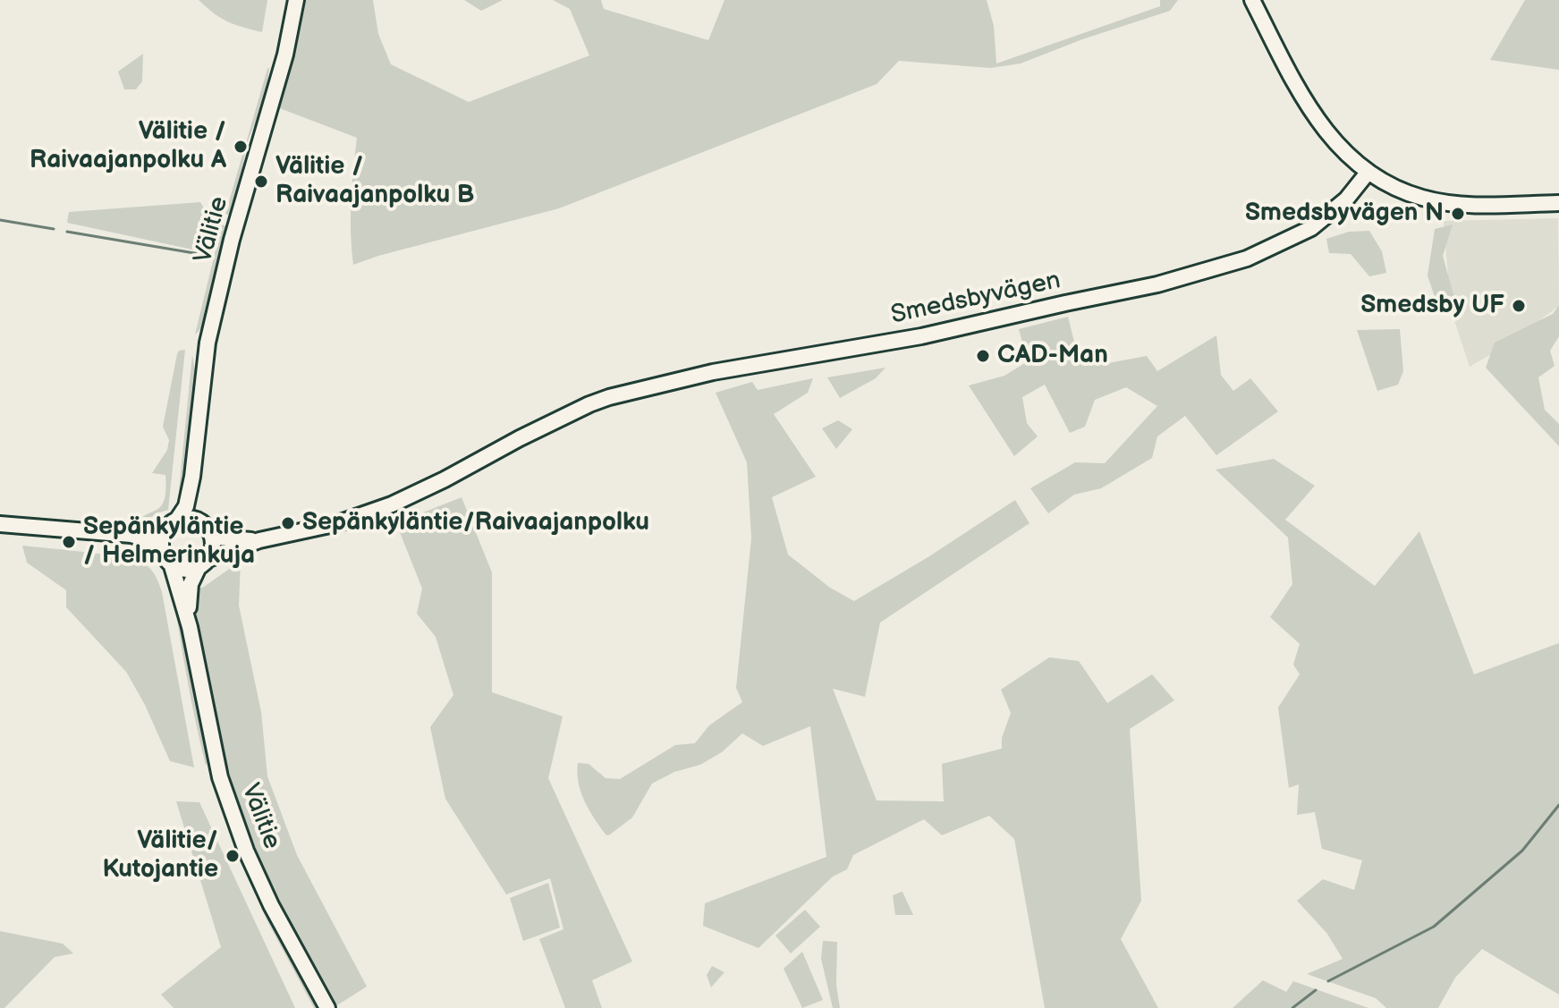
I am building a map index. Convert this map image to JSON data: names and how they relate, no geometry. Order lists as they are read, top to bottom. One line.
{"streets":{"main road":["Välitie","Smedsbyvägen"]},"places":["Välitie / Raivaajanpolku A","Välitie / Raivaajanpolku B","Smedsbyvägen N","Smedsby UF","CAD-Man","Sepänkyläntie/Raivaajanpolku","Sepänkyläntie / Helmerinkuja","Välitie/ Kutojantie"]}
